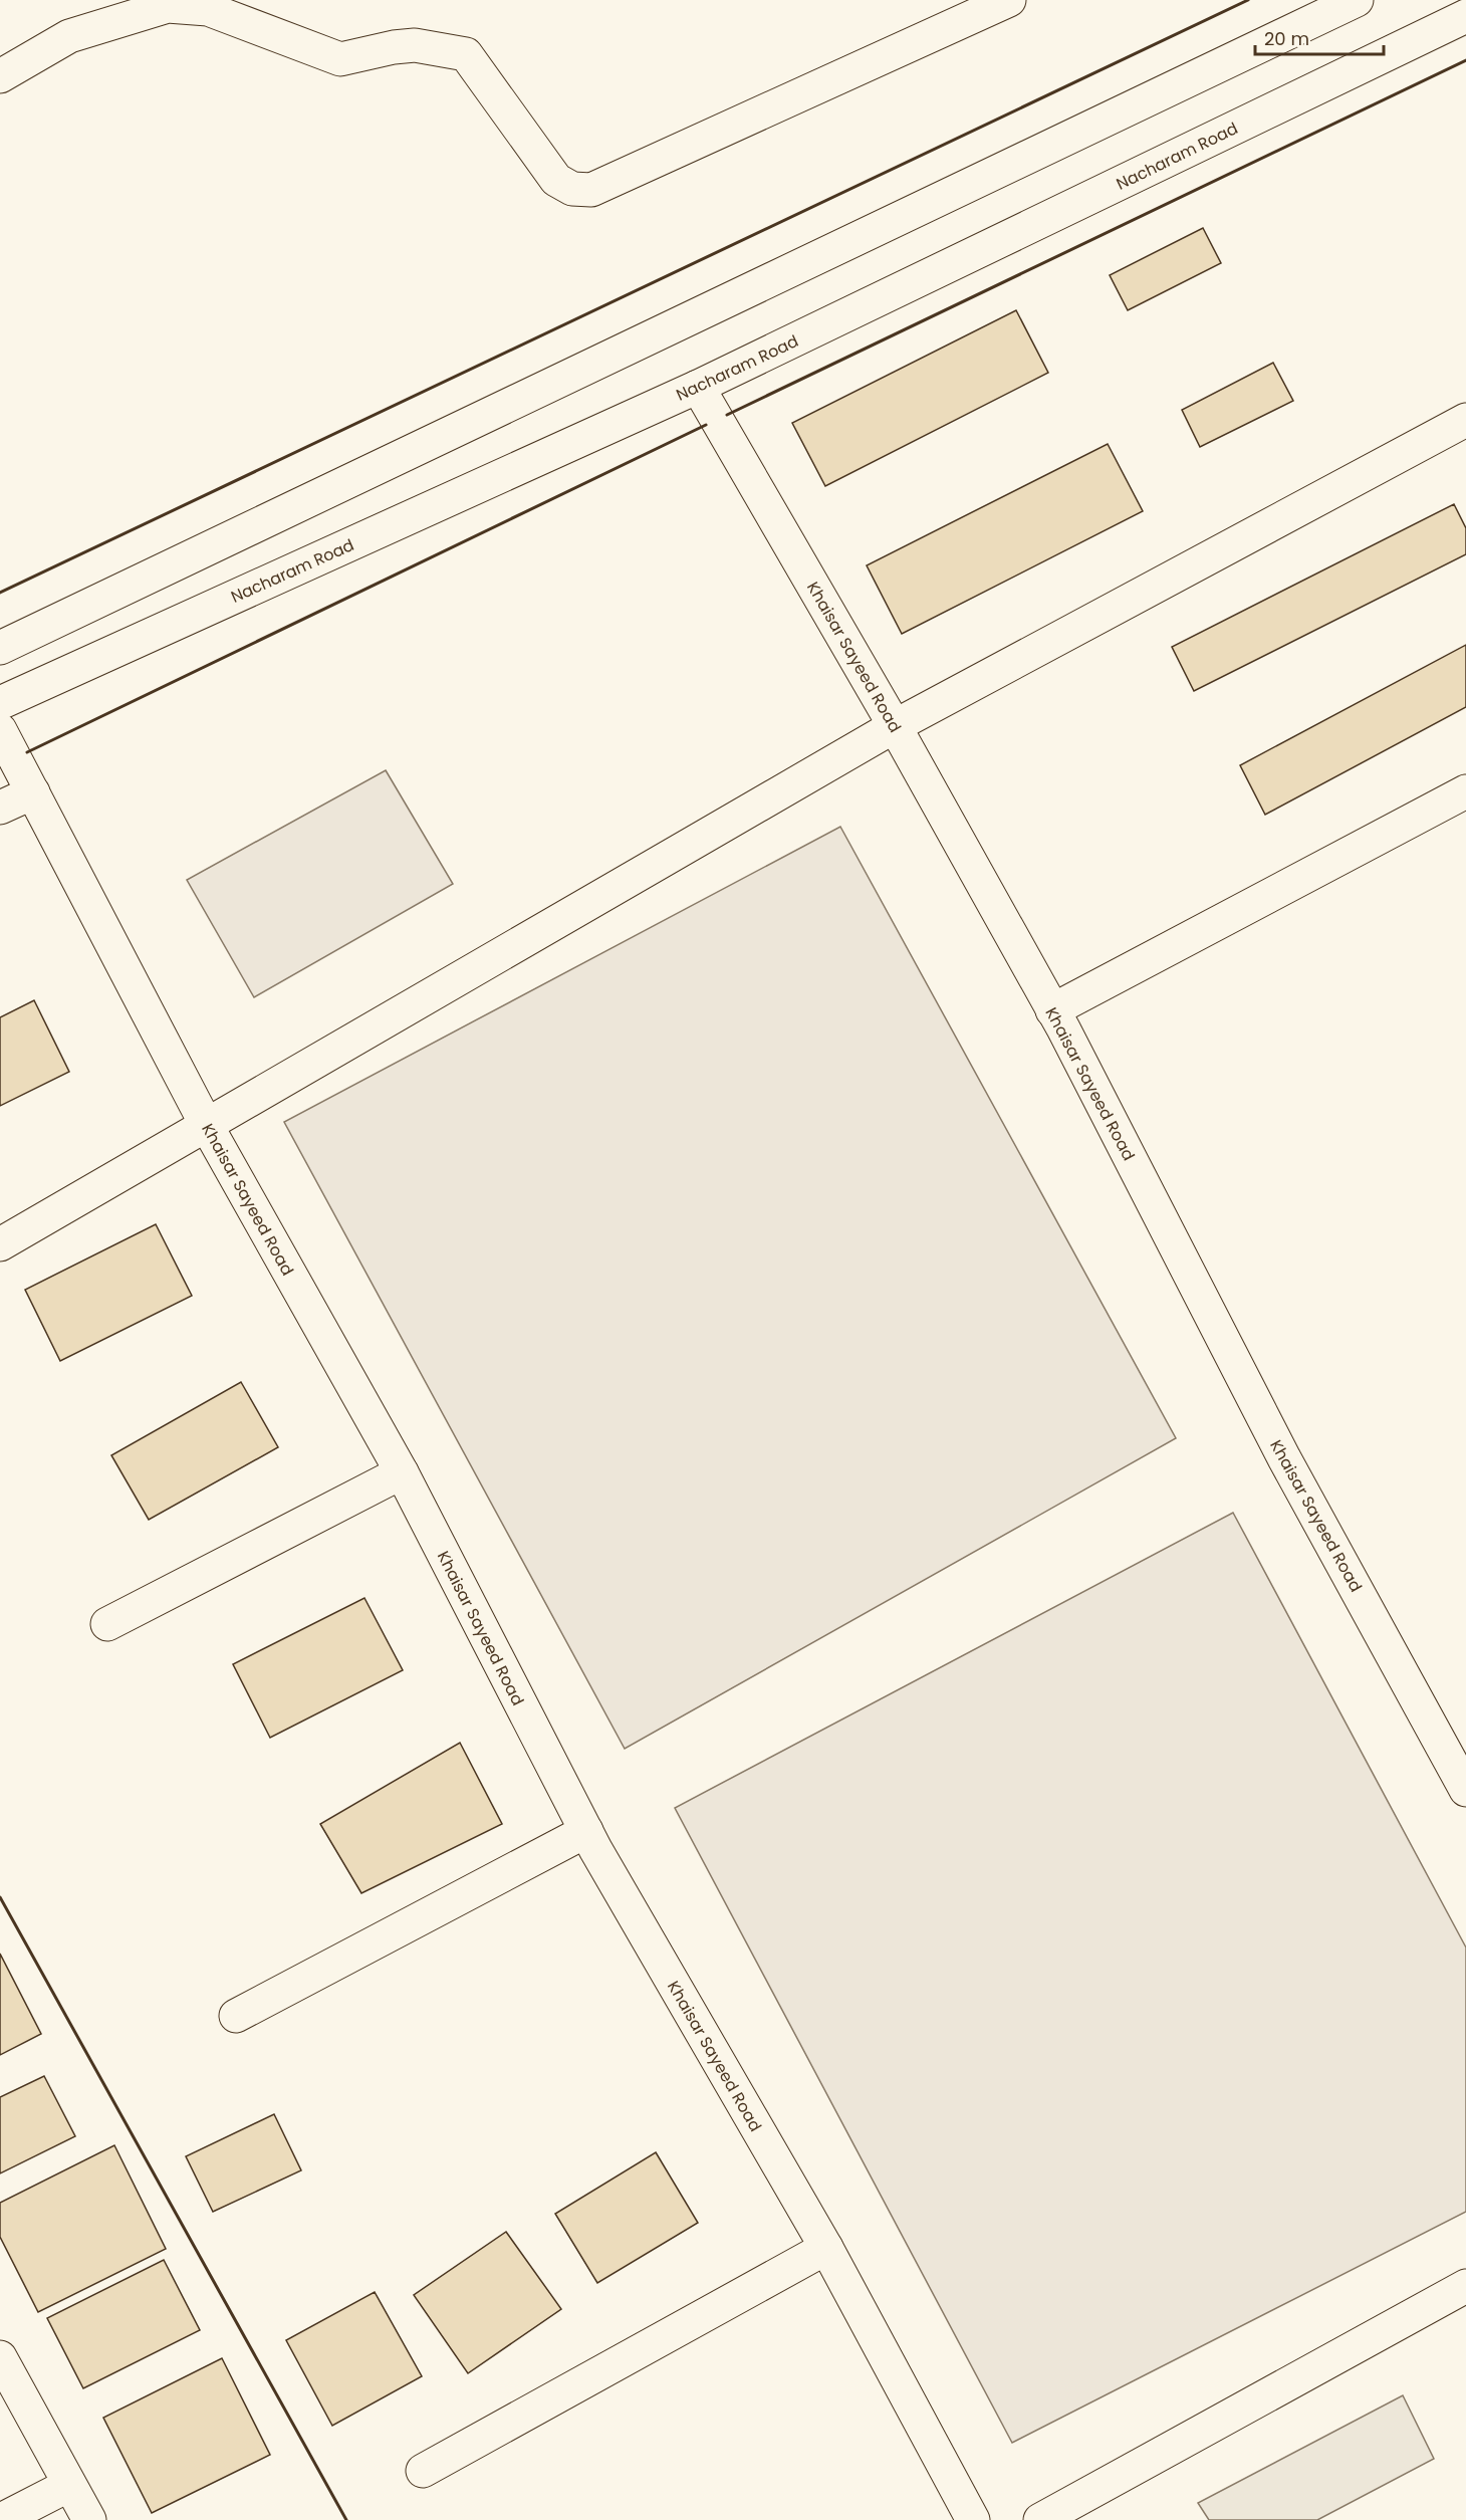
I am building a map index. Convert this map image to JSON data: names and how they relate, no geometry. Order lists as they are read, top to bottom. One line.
{"streets":{"main road":["Nacharam Road","Khaisar Sayeed Road"]},"crossings":[["Nacharam Road","Khaisar Sayeed Road"]],"scale_bar":"20 m"}
